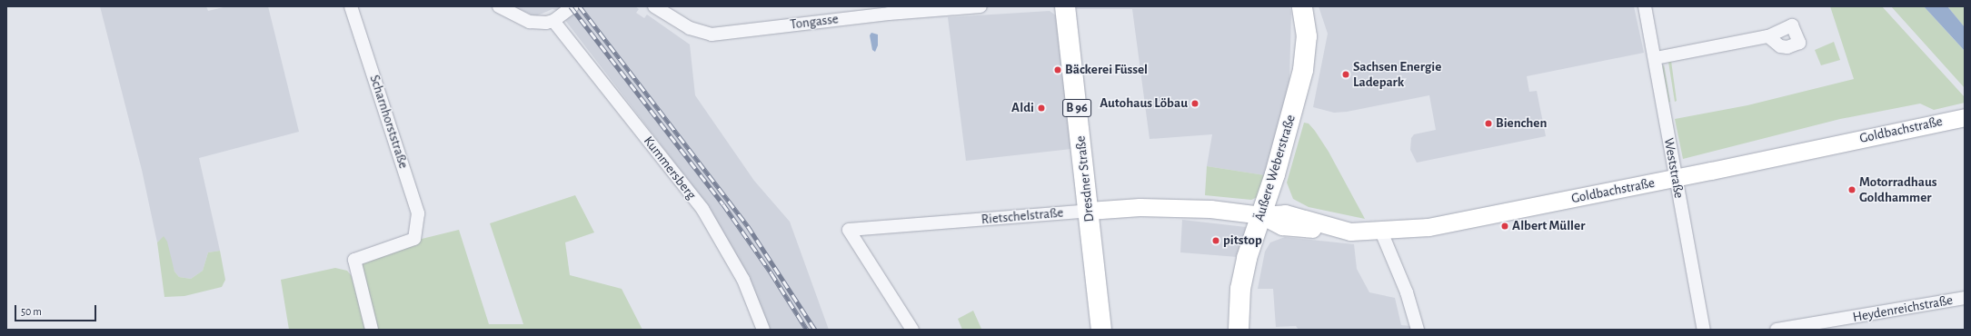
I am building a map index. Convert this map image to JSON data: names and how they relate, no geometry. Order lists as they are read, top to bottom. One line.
{"streets":{"main road":["B 96","Goldbachstraße","Äußere Weberstraße","Dresdner Straße","Rietschelstraße"],"street":["Tongasse","Scharnhorststraße","Kummersberg","Weststraße","Heydenreichstraße"]},"crossings":[["Goldbachstraße","Äußere Weberstraße"],["Goldbachstraße","Weststraße"],["Goldbachstraße","Rietschelstraße"],["Äußere Weberstraße","Rietschelstraße"],["Dresdner Straße","Rietschelstraße"]],"places":["Bäckerei Füssel","Sachsen Energie Ladepark","Autohaus Löbau","Aldi","Bienchen","Motorradhaus Goldhammer","Albert Müller","pitstop"],"scale_bar":"50 m"}
